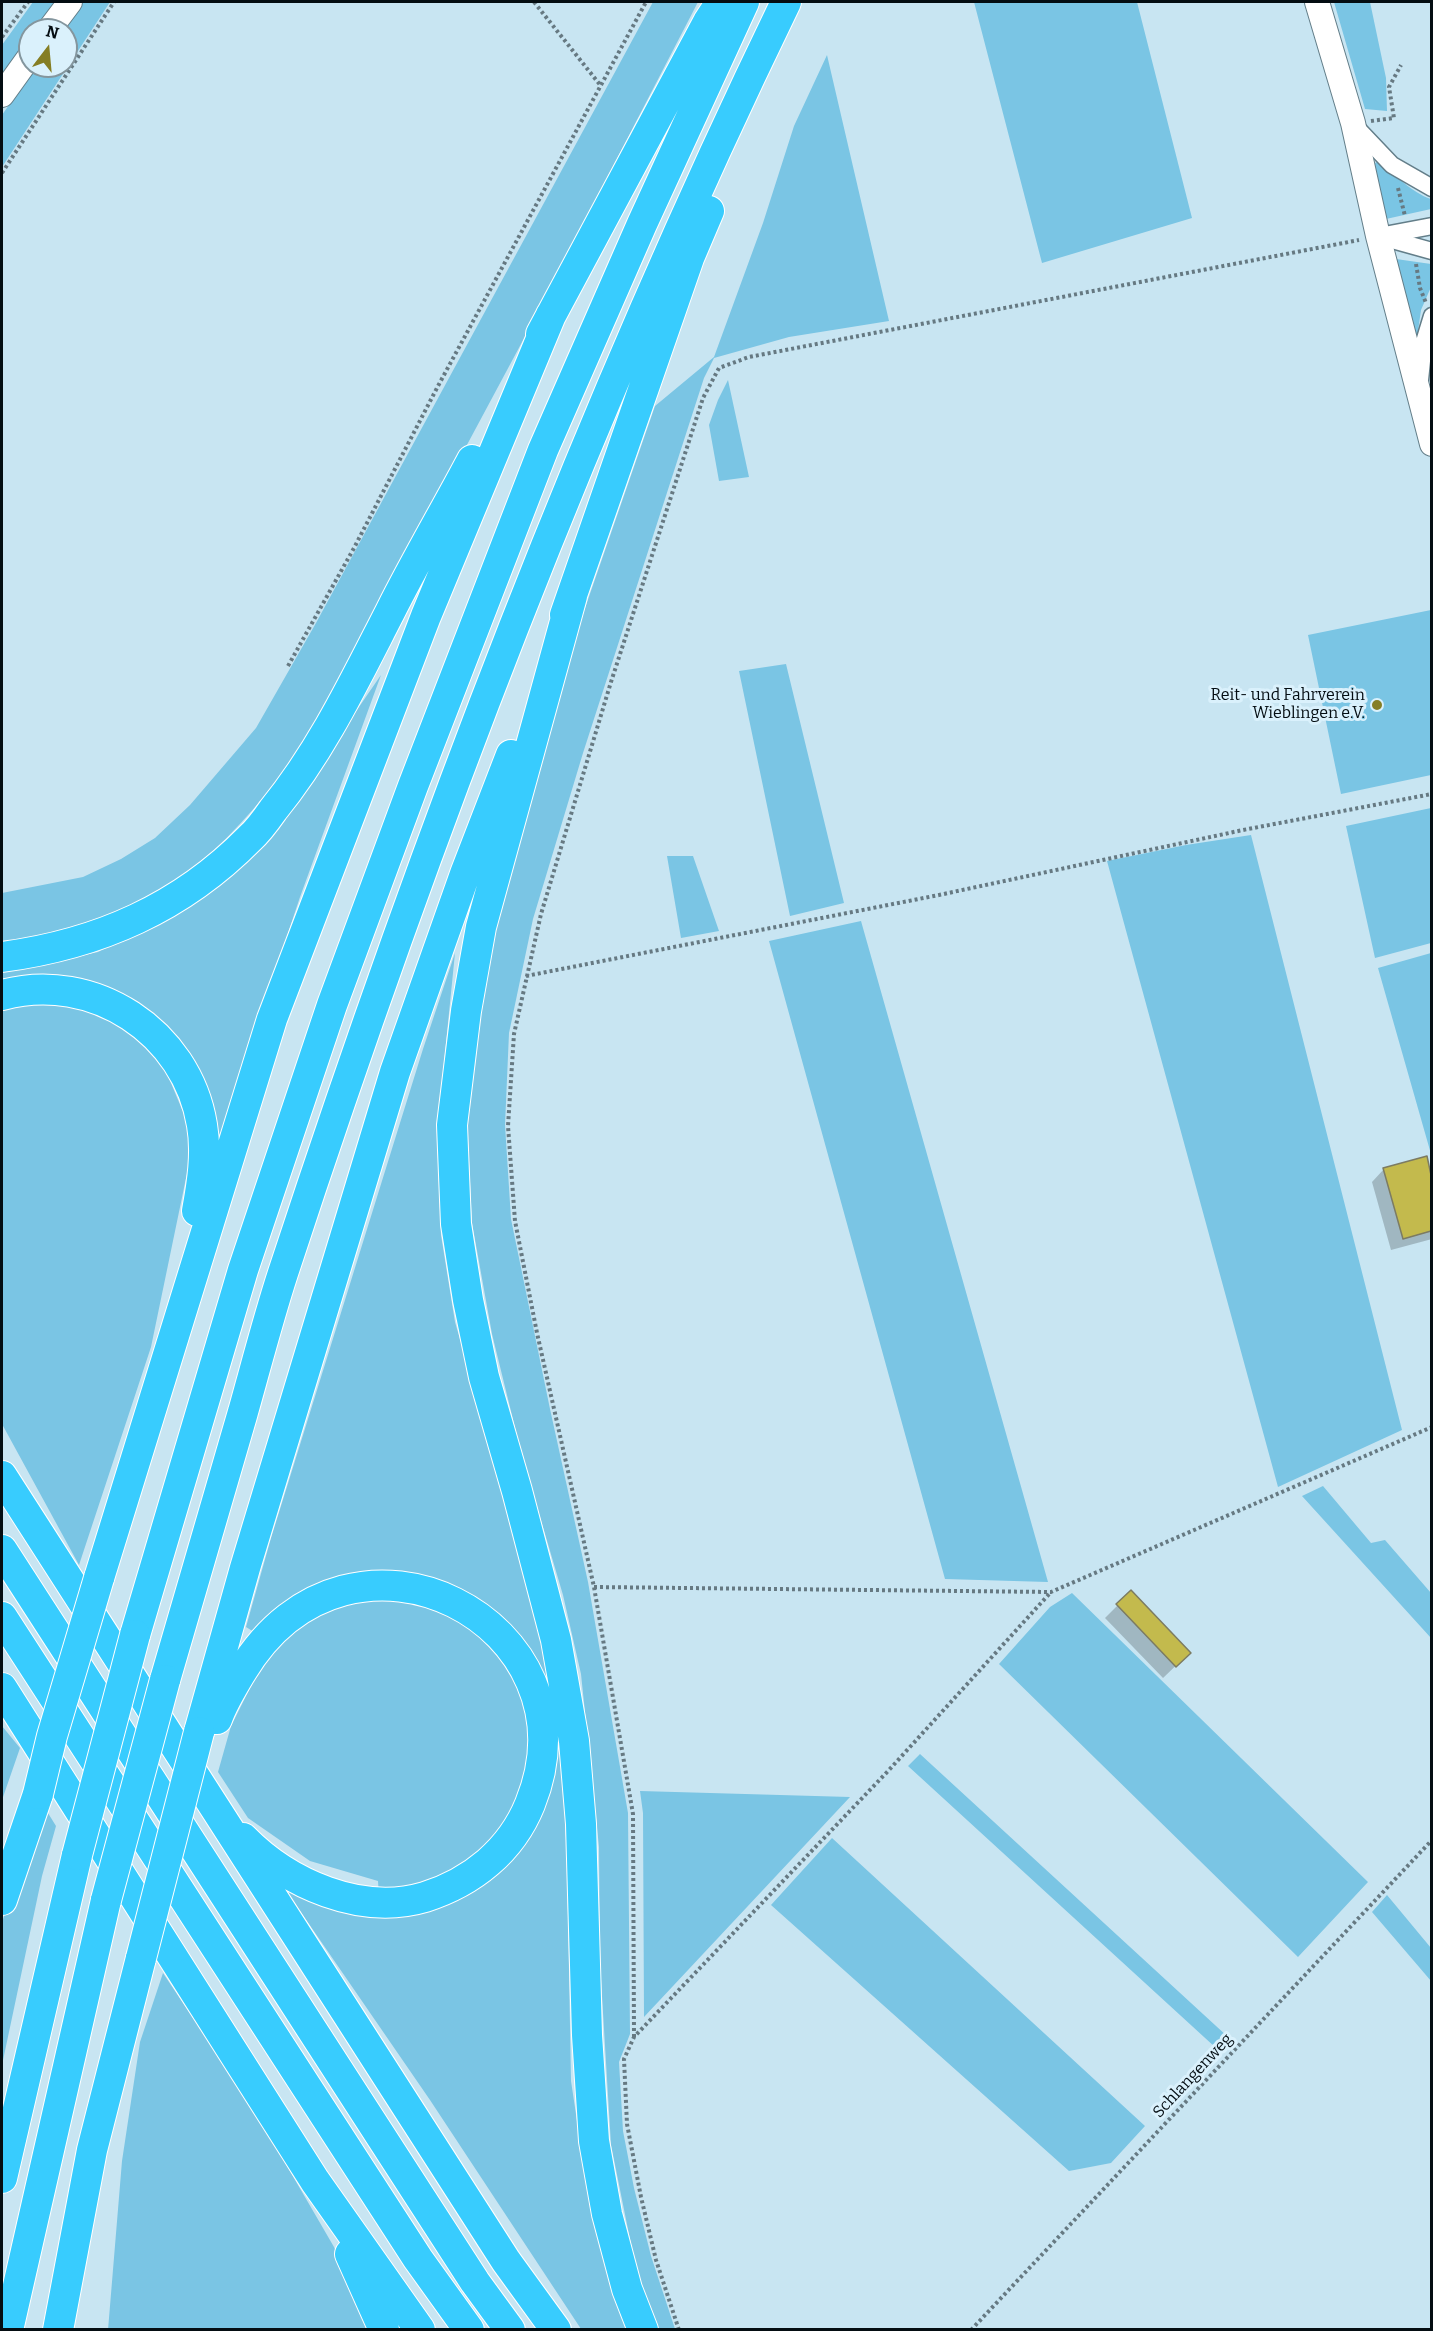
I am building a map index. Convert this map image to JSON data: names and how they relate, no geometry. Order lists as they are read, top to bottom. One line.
{"streets":{"path":["Schlangenweg"]},"places":["Reit- und Fahrverein Wieblingen e.V."],"north":"top"}
